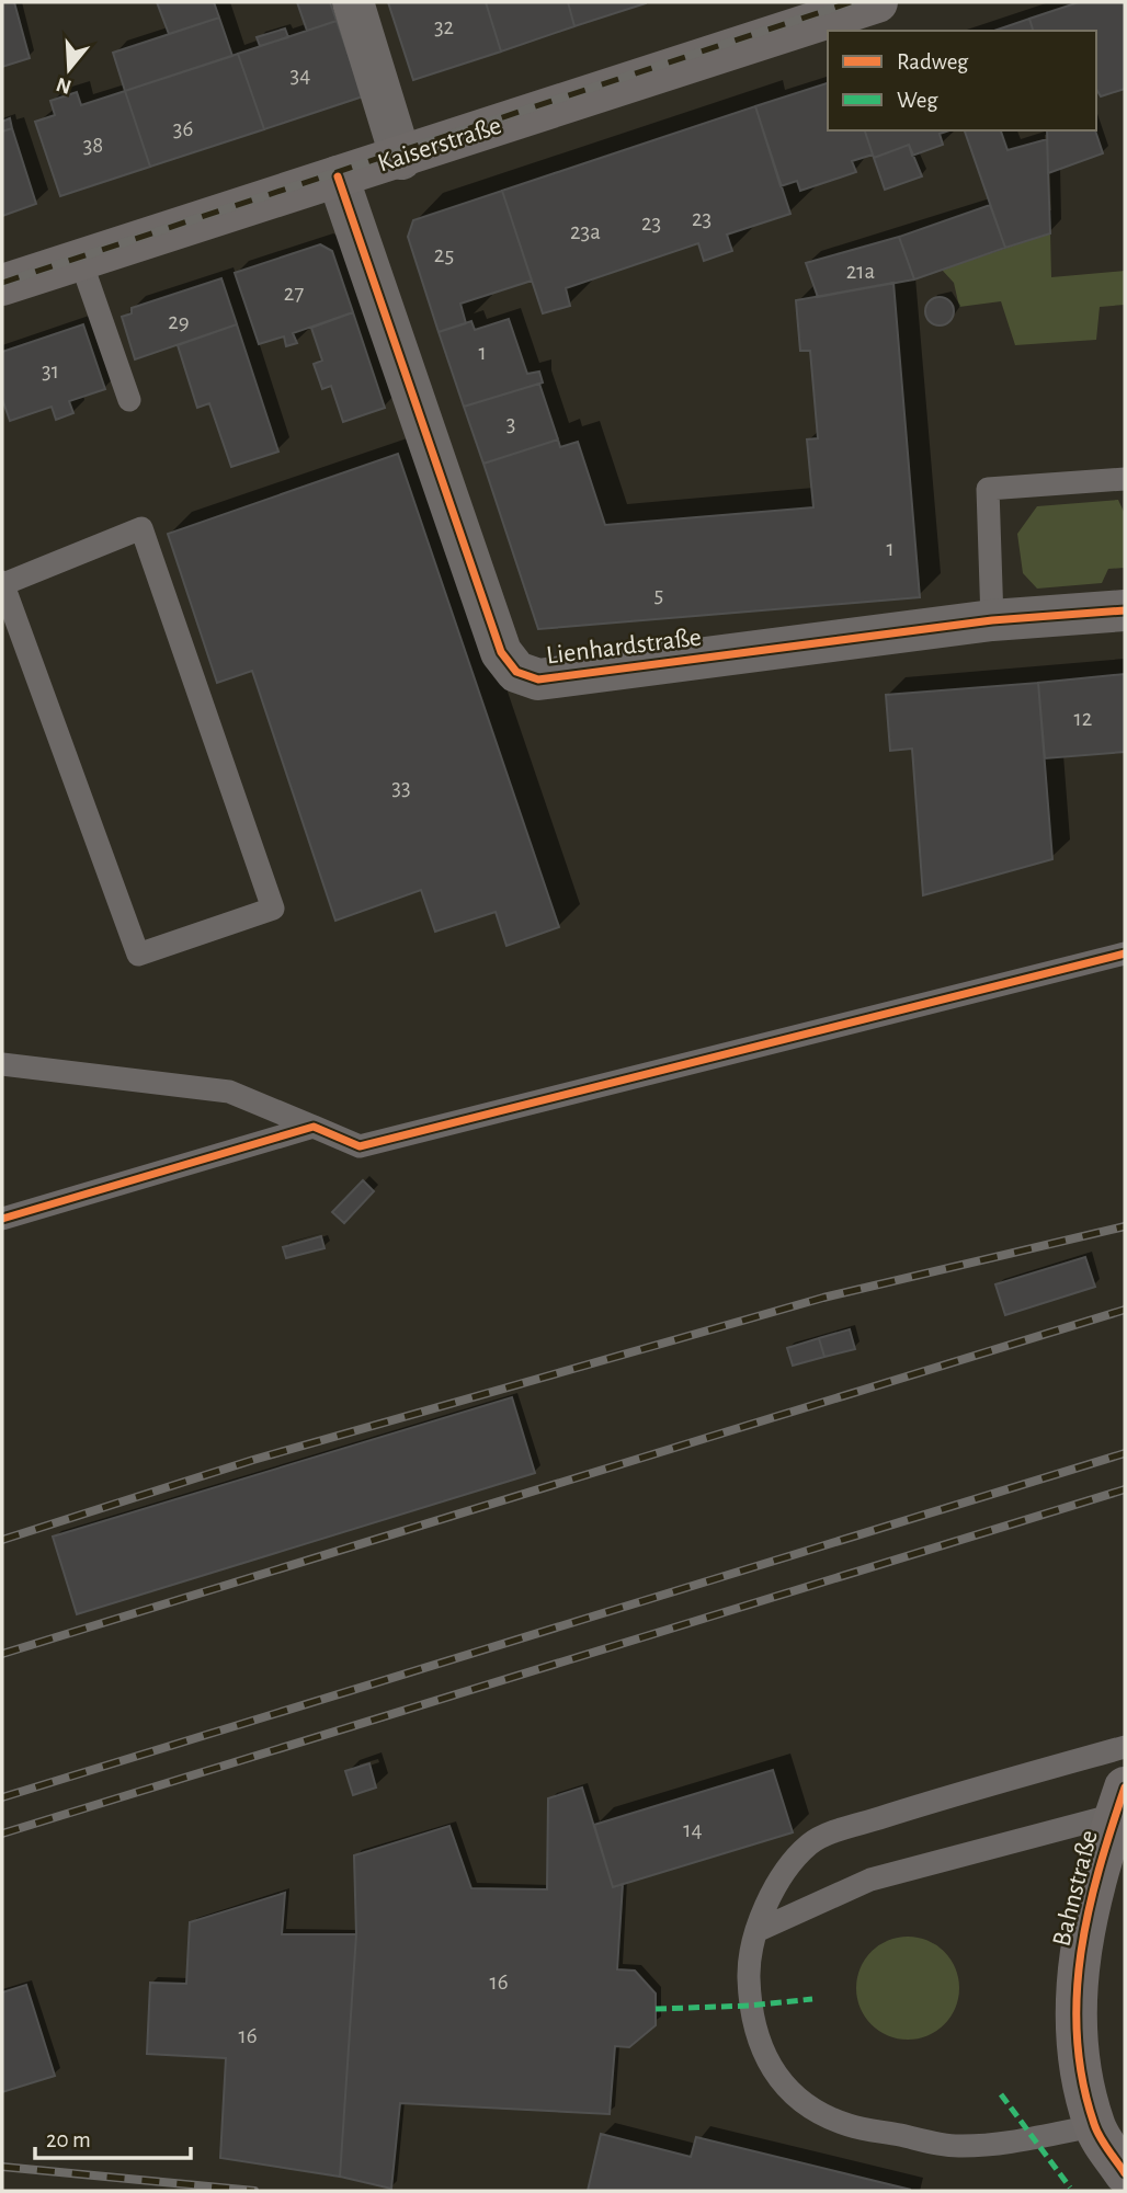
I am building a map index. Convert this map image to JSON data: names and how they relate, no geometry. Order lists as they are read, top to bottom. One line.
{"streets":{"main road":["Kaiserstraße","Bahnstraße"],"street":["Lienhardstraße"]},"crossings":[["Kaiserstraße","Lienhardstraße"]],"house_numbers":["32","34","36","38","23","23","23a","25","21a","27","29","1","31","3","1","5","12","33","14","16","16"],"legend":["Radweg","Weg"],"scale_bar":"20 m","north":"bottom"}
